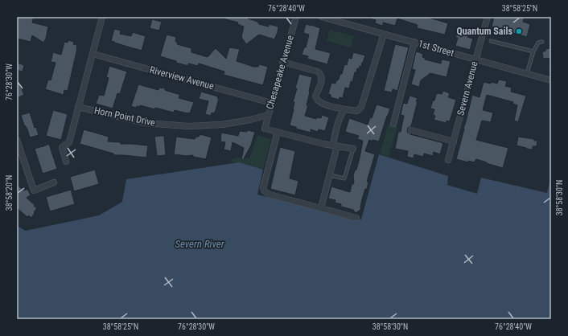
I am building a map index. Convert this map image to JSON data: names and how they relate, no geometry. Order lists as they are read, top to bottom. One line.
{"streets":{"street":["1st Street","Chesapeake Avenue","Riverview Avenue","Severn Avenue","Horn Point Drive"]},"crossings":[["1st Street","Severn Avenue"],["Chesapeake Avenue","Riverview Avenue"],["Chesapeake Avenue","Horn Point Drive"]],"water":["Severn River"],"places":["Quantum Sails"],"coordinates":["76°28'40\"W","38°58'25\"N","76°28'30\"W","38°58'20\"N","38°58'30\"N"]}
